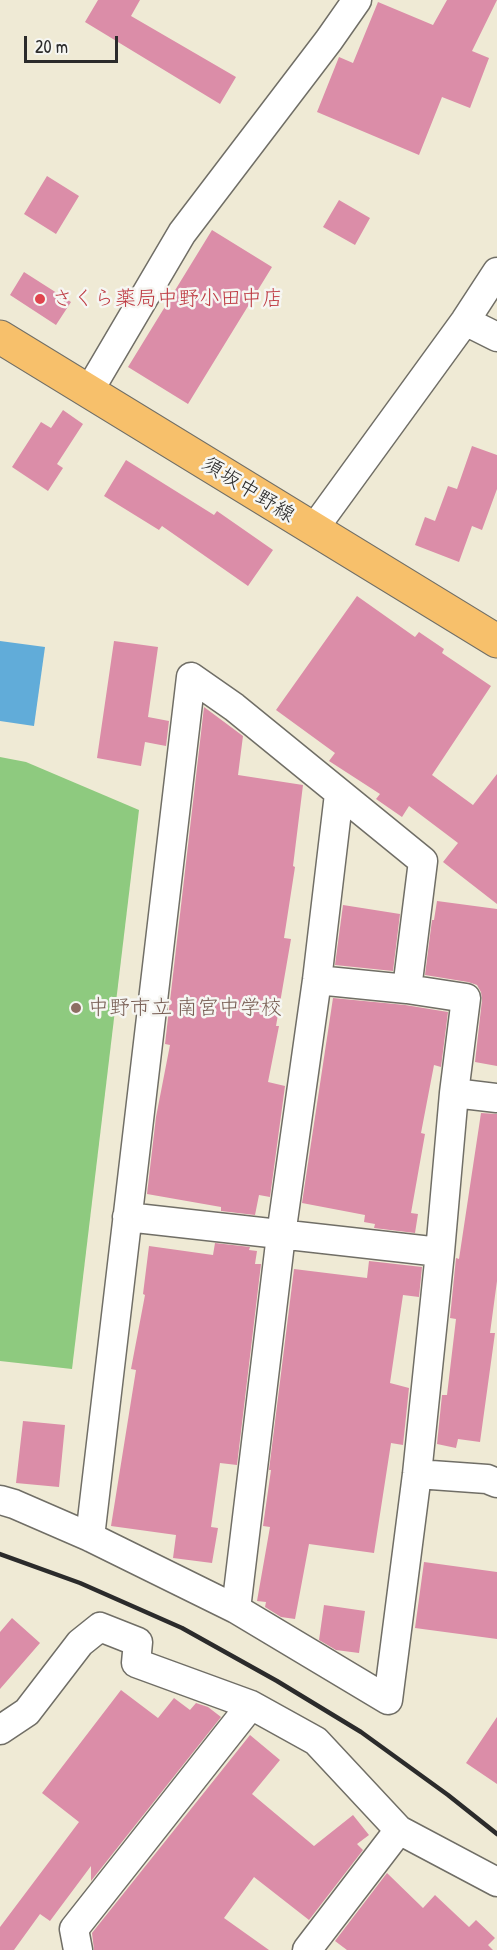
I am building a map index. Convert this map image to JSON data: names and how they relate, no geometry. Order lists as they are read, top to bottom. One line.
{"streets":{"main road":["須坂中野線"]},"places":["さくら薬局中野小田中店","中野市立 南宮中学校"],"scale_bar":"20 m"}
